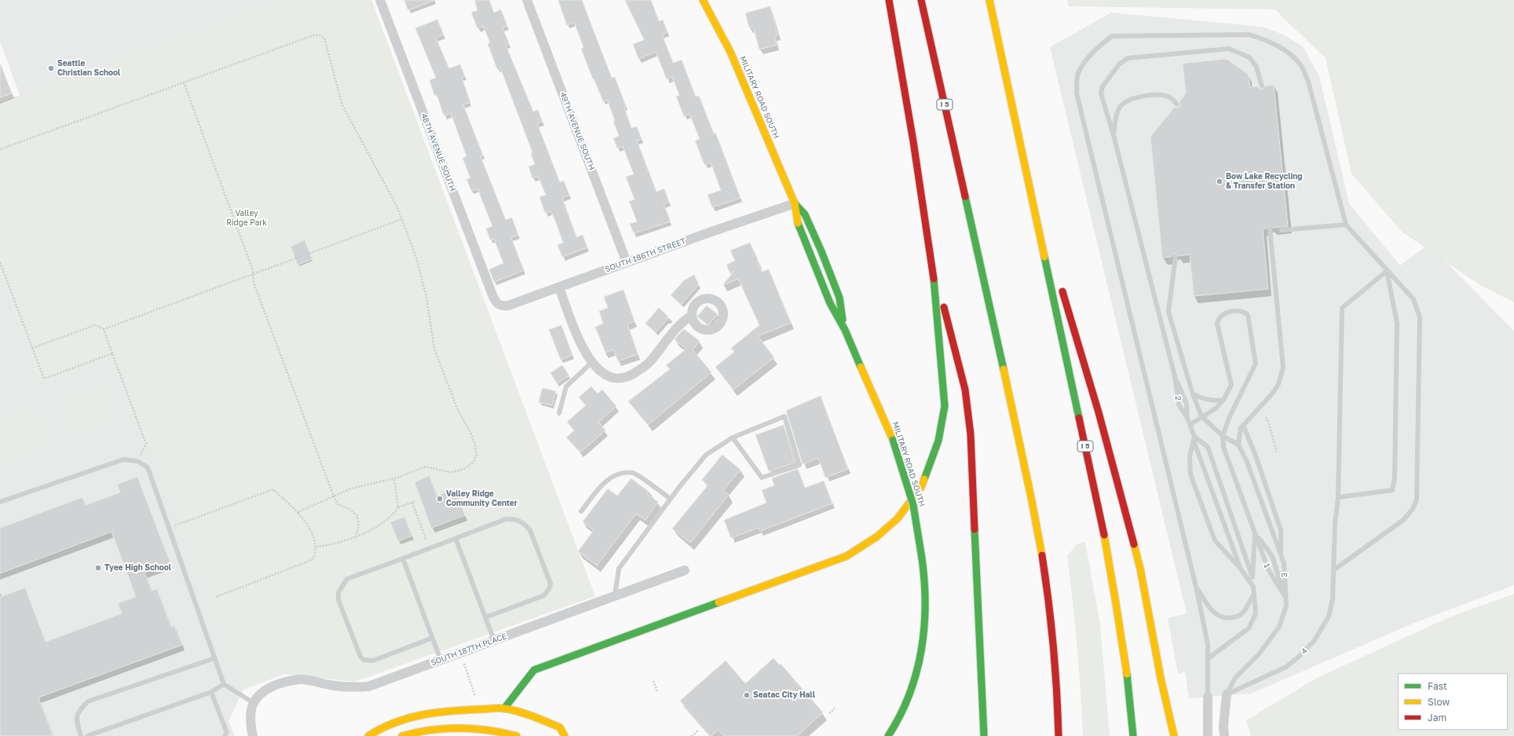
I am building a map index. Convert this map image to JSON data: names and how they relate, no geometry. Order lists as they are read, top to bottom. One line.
{"streets":{"main road":["MILITARY ROAD SOUTH","I 5"],"street":["49TH AVENUE SOUTH","48TH AVENUE SOUTH","SOUTH 186TH STREET","SOUTH 187TH PLACE"],"lane":["2","1","3","4"]},"crossings":[["MILITARY ROAD SOUTH","SOUTH 186TH STREET"],["49TH AVENUE SOUTH","SOUTH 186TH STREET"],["48TH AVENUE SOUTH","SOUTH 186TH STREET"],["1","3"],["3","4"]],"parks":["Valley Ridge Park"],"places":["Seattle Christian School","Bow Lake Recycling & Transfer Station","Valley Ridge Community Center","Tyee High School","Seatac City Hall"],"legend":["Fast","Slow","Jam"]}
